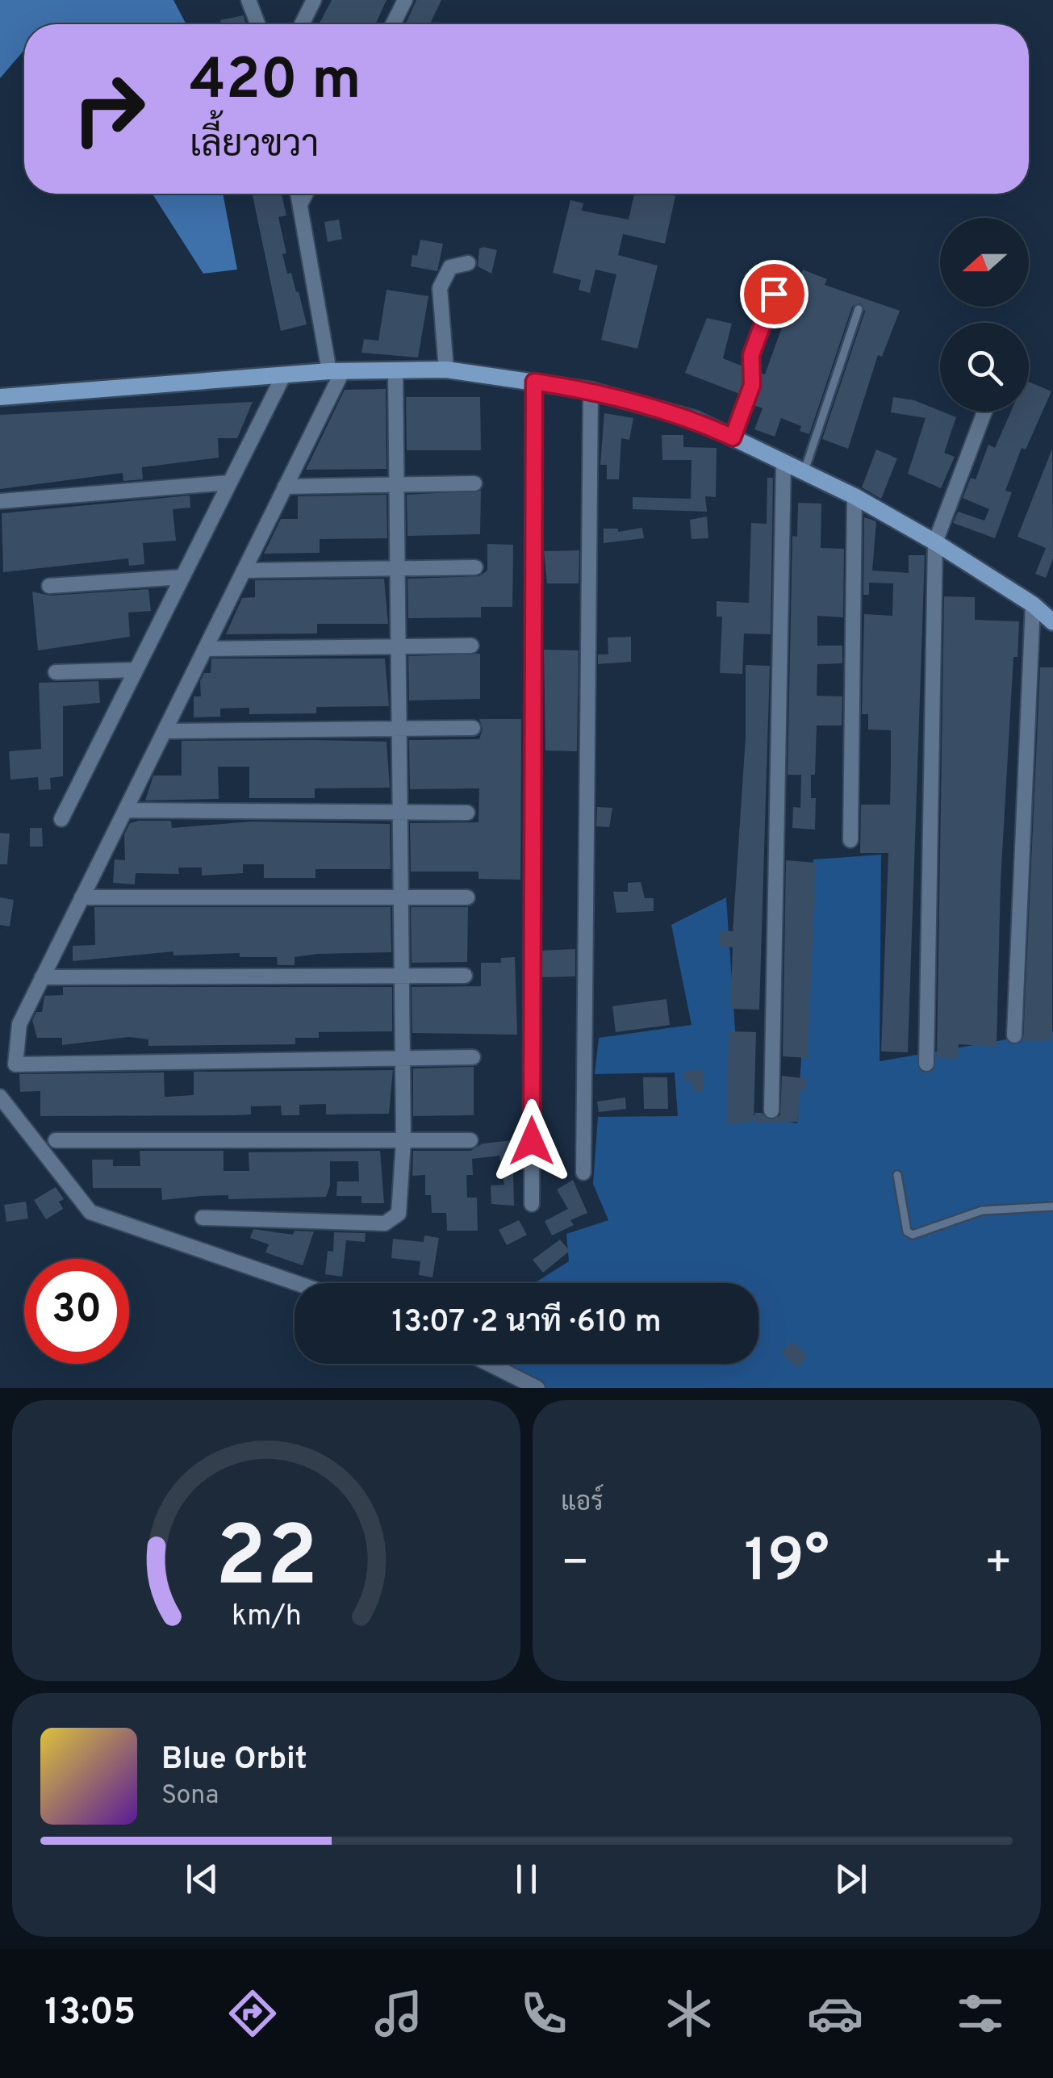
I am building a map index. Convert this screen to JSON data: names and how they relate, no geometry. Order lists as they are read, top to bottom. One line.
{"north":"left","page":{"turn":["420 m","เลี้ยวขวา"],"limit":"30","trip":"13:07 · 2 นาที · 610 m","tile":"แอร์","heat":["−","19°","+"],"song":["Blue Orbit","Sona"],"tabs":"13:05","gauge":["22","km/h"]}}
